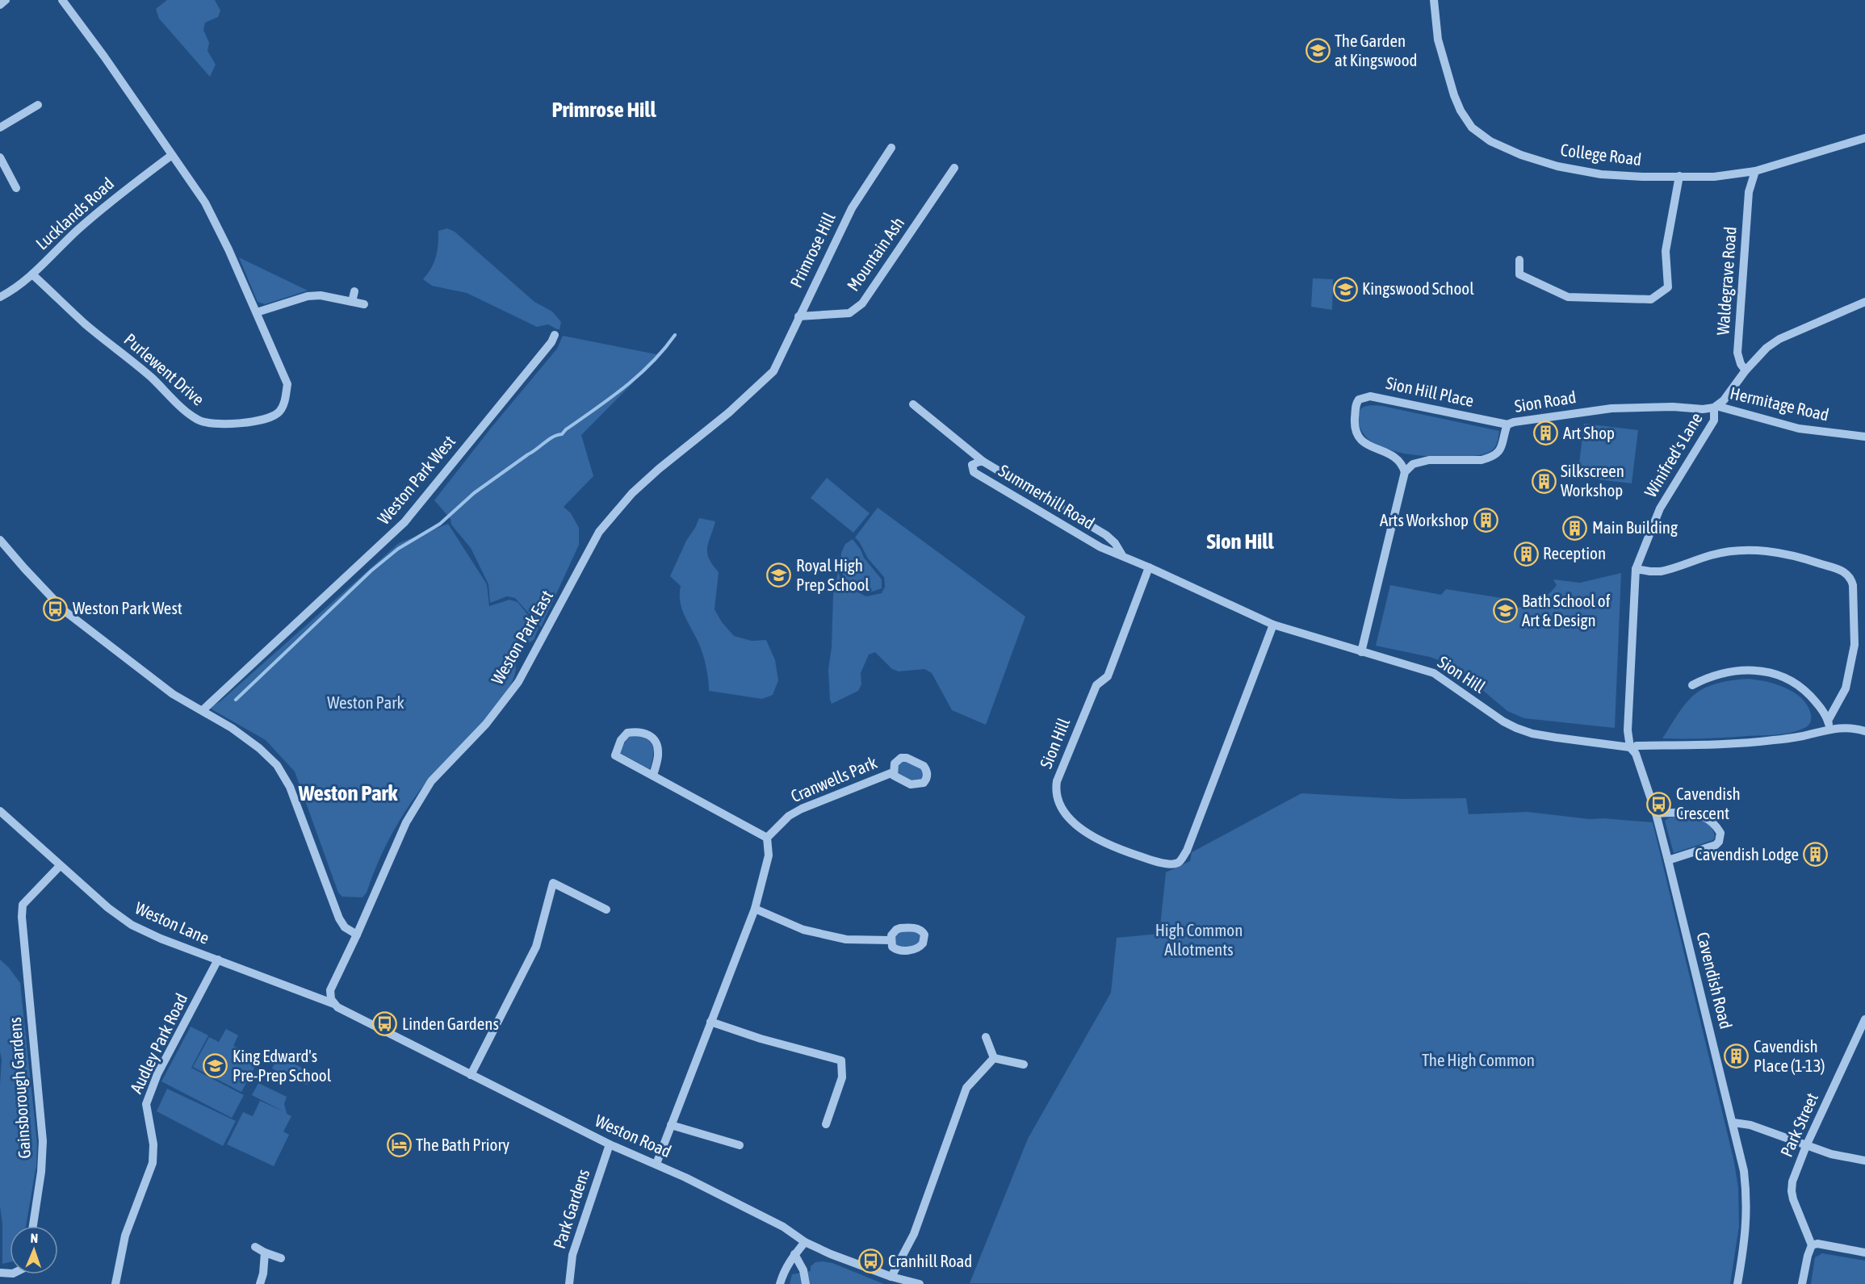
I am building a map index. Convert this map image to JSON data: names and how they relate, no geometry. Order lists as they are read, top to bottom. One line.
{"streets":{"street":["College Road","Lucklands Road","Primrose Hill","Mountain Ash","Waldegrave Road","Purlewent Drive","Sion Hill Place","Sion Road","Hermitage Road","Winifred's Lane","Weston Park West","Summerhill Road","Weston Park East","Sion Hill","Cranwells Park","Weston Lane","Cavendish Road","Audley Park Road","Gainsborough Gardens","Park Street","Weston Road","Park Gardens"]},"crossings":[["College Road","Waldegrave Road"],["Lucklands Road","Purlewent Drive"],["Primrose Hill","Mountain Ash"],["Primrose Hill","Weston Park East"],["Sion Hill Place","Sion Road"],["Sion Road","Hermitage Road"],["Sion Road","Winifred's Lane"],["Hermitage Road","Winifred's Lane"],["Winifred's Lane","Sion Hill"],["Winifred's Lane","Cavendish Road"],["Summerhill Road","Sion Hill"],["Weston Park East","Weston Lane"],["Weston Park East","Weston Road"],["Sion Hill","Cavendish Road"],["Weston Lane","Audley Park Road"],["Weston Lane","Gainsborough Gardens"],["Weston Lane","Weston Road"],["Weston Road","Park Gardens"]],"districts":["Primrose Hill","Sion Hill","Weston Park"],"parks":["Weston Park","High Common Allotments","The High Common"],"places":{"school or university":["The Garden at Kingswood","Kingswood School","Royal High Prep School","Bath School of Art & Design","King Edward's Pre-Prep School"],"building":["Art Shop","Silkscreen Workshop","Arts Workshop","Main Building","Reception","Cavendish Lodge","Cavendish Place (1-13)"],"bus stop":["Weston Park West","Cavendish Crescent","Linden Gardens","Cranhill Road"],"hotel":["The Bath Priory"]},"north":"top"}
